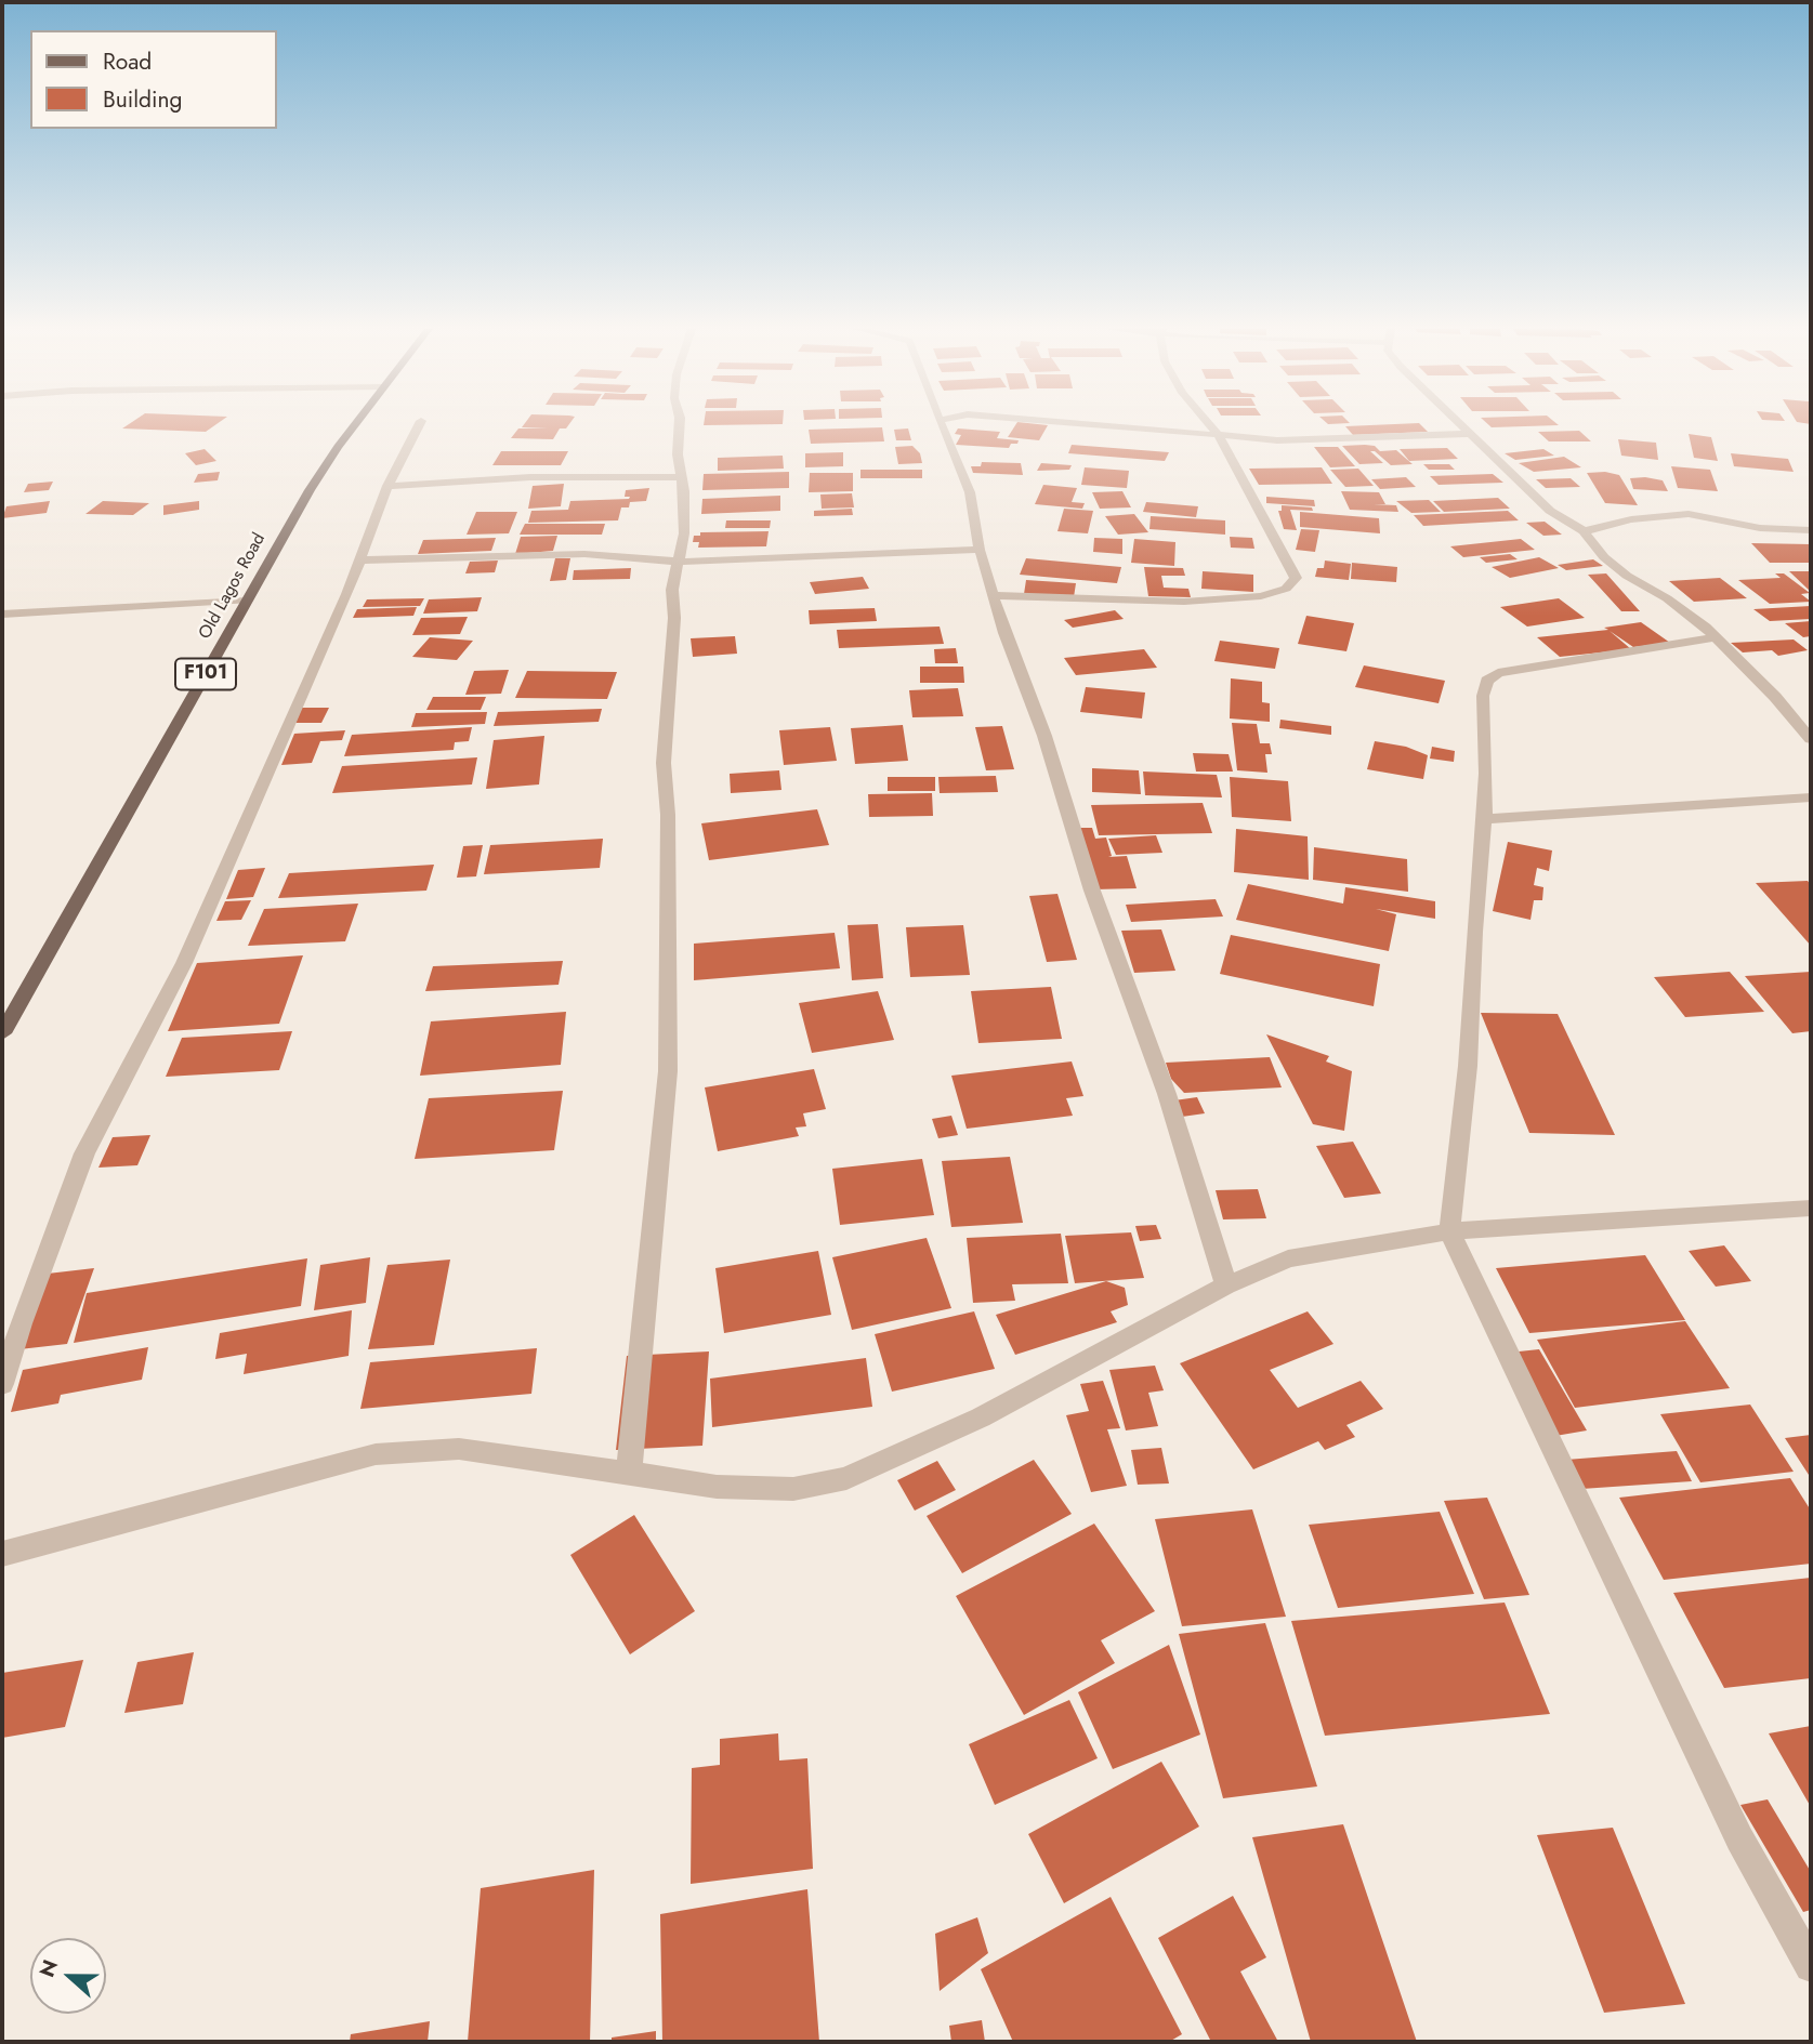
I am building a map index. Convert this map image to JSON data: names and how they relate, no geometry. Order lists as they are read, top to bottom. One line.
{"streets":{"main road":["Old Lagos Road","F101"]},"legend":["Road","Building"],"north":"left"}
